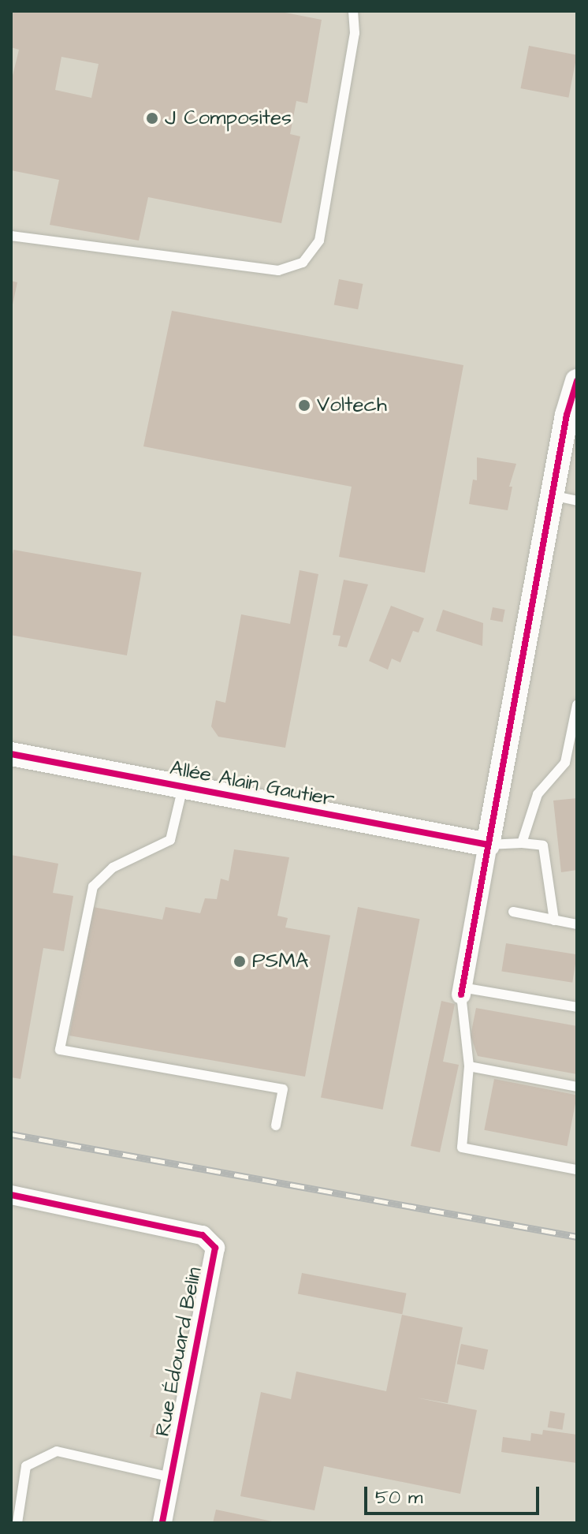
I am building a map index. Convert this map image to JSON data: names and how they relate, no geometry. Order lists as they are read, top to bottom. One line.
{"streets":{"street":["Allée Alain Gautier","Rue Édouard Belin"]},"places":["J Composites","Voltech","PSMA"],"scale_bar":"50 m"}
